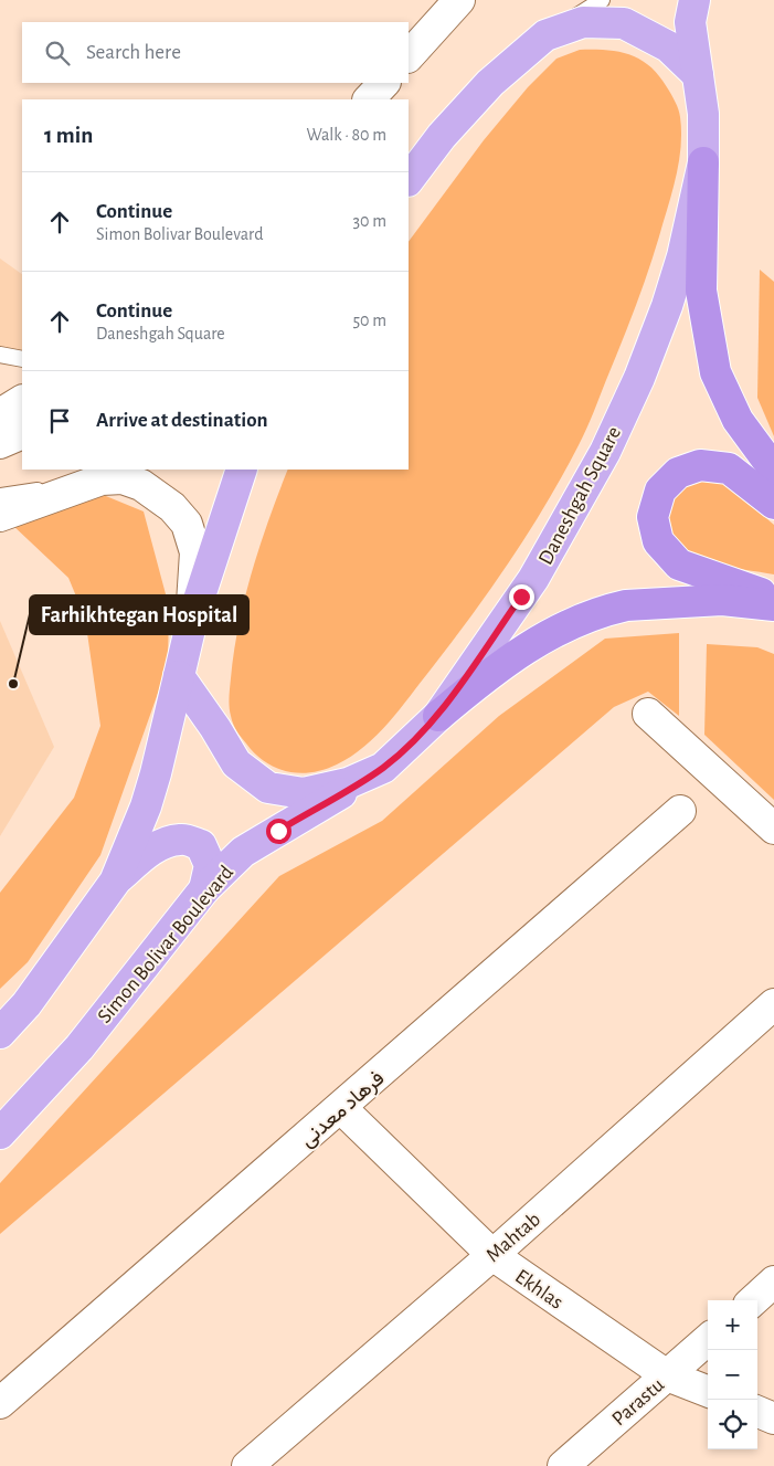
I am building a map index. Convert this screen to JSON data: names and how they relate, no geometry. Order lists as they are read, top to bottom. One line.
{"streets":{"main road":["Daneshgah Square","Simon Bolivar Boulevard"],"street":["فرهاد معدنی","Mahtab","Ekhlas","Parastu"]},"crossings":[["Daneshgah Square","Simon Bolivar Boulevard"],["فرهاد معدنی","Ekhlas"],["Mahtab","Ekhlas"],["Ekhlas","Parastu"]],"places":["Farhikhtegan Hospital"],"page":{"search":"Search here","heading":["1 min","Walk · 80 m"],"list":[["Continue","Simon Bolivar Boulevard","30 m"],["Continue","Daneshgah Square","50 m"],"Arrive at destination"],"map_buttons":["+","−"]}}
